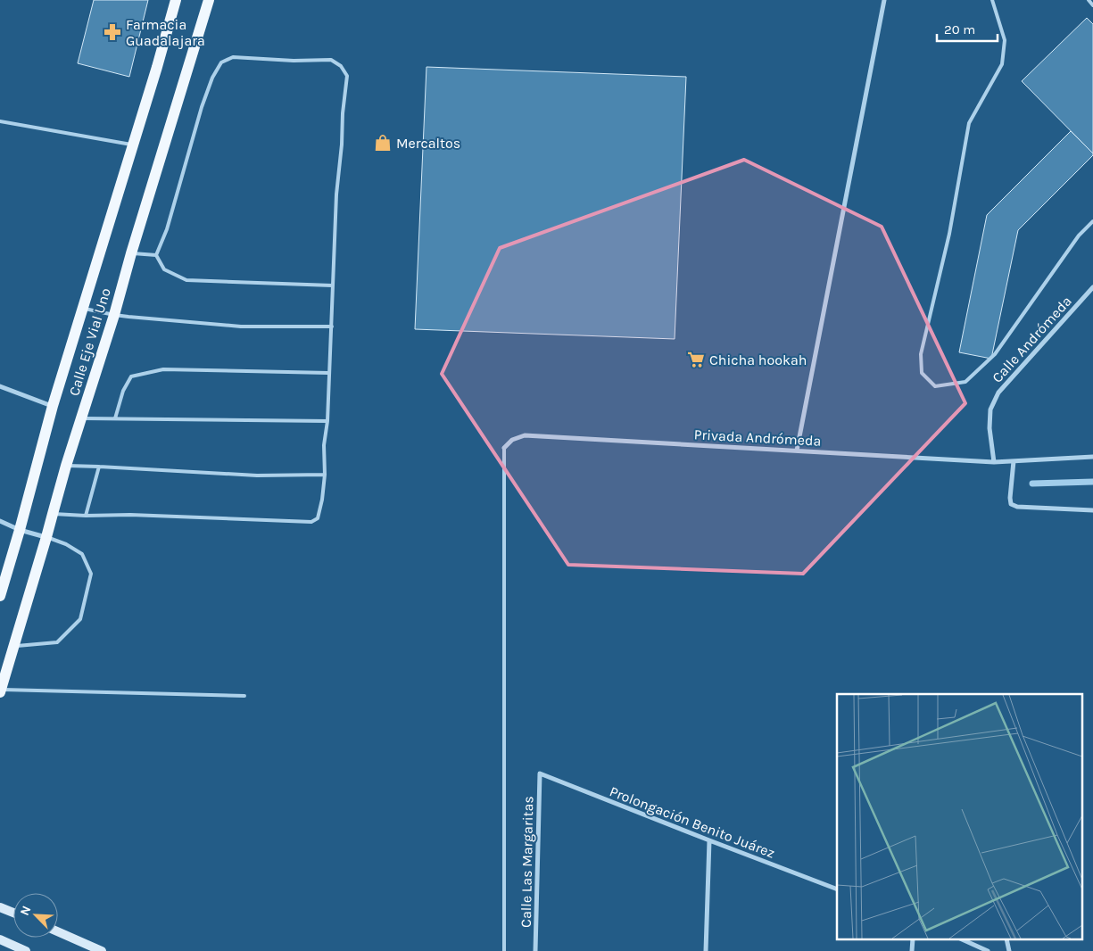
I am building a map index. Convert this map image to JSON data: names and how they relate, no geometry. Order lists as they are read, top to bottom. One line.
{"streets":{"main road":["Calle Eje Vial Uno"],"street":["Calle Andrómeda","Privada Andrómeda","Prolongación Benito Juárez","Calle Las Margaritas"]},"crossings":[["Calle Andrómeda","Privada Andrómeda"],["Prolongación Benito Juárez","Calle Las Margaritas"]],"places":{"pharmacy":["Farmacia Guadalajara"],"shop":["Mercaltos"],"supermarket":["Chicha hookah"]},"scale_bar":"20 m","north":"top left"}
